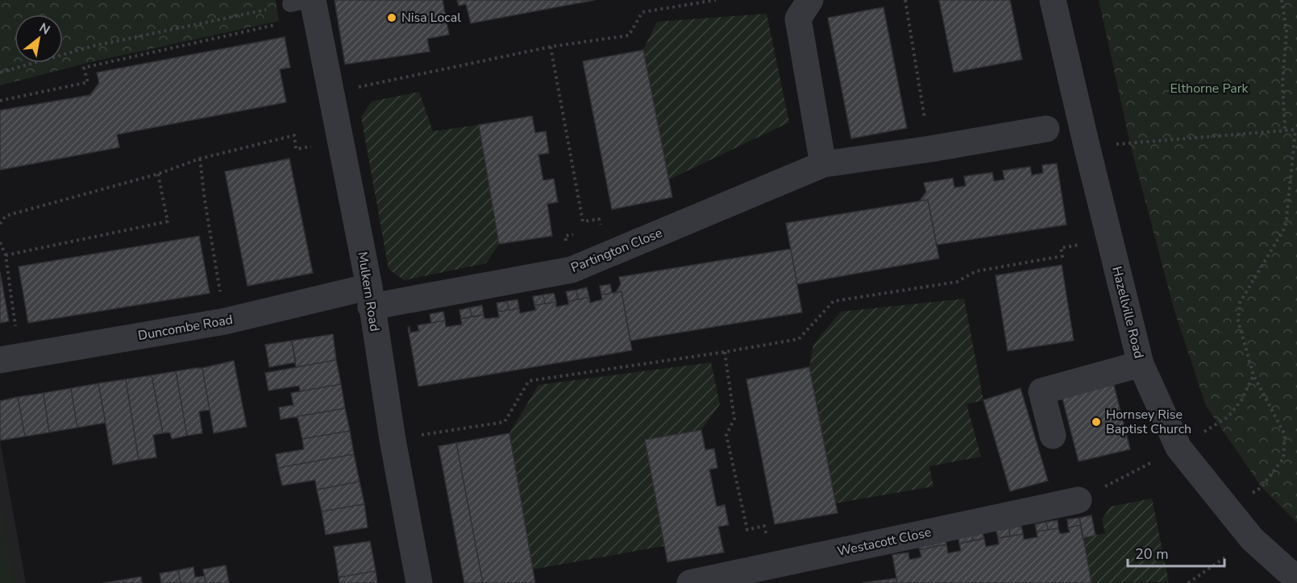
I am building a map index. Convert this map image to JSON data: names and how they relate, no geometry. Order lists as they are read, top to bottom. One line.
{"streets":{"street":["Partington Close","Mulkern Road","Hazellville Road","Duncombe Road","Westacott Close"]},"crossings":[["Partington Close","Mulkern Road"],["Partington Close","Duncombe Road"],["Mulkern Road","Duncombe Road"]],"parks":["Elthorne Park"],"places":["Nisa Local","Hornsey Rise Baptist Church"],"scale_bar":"20 m","north":"top right"}
